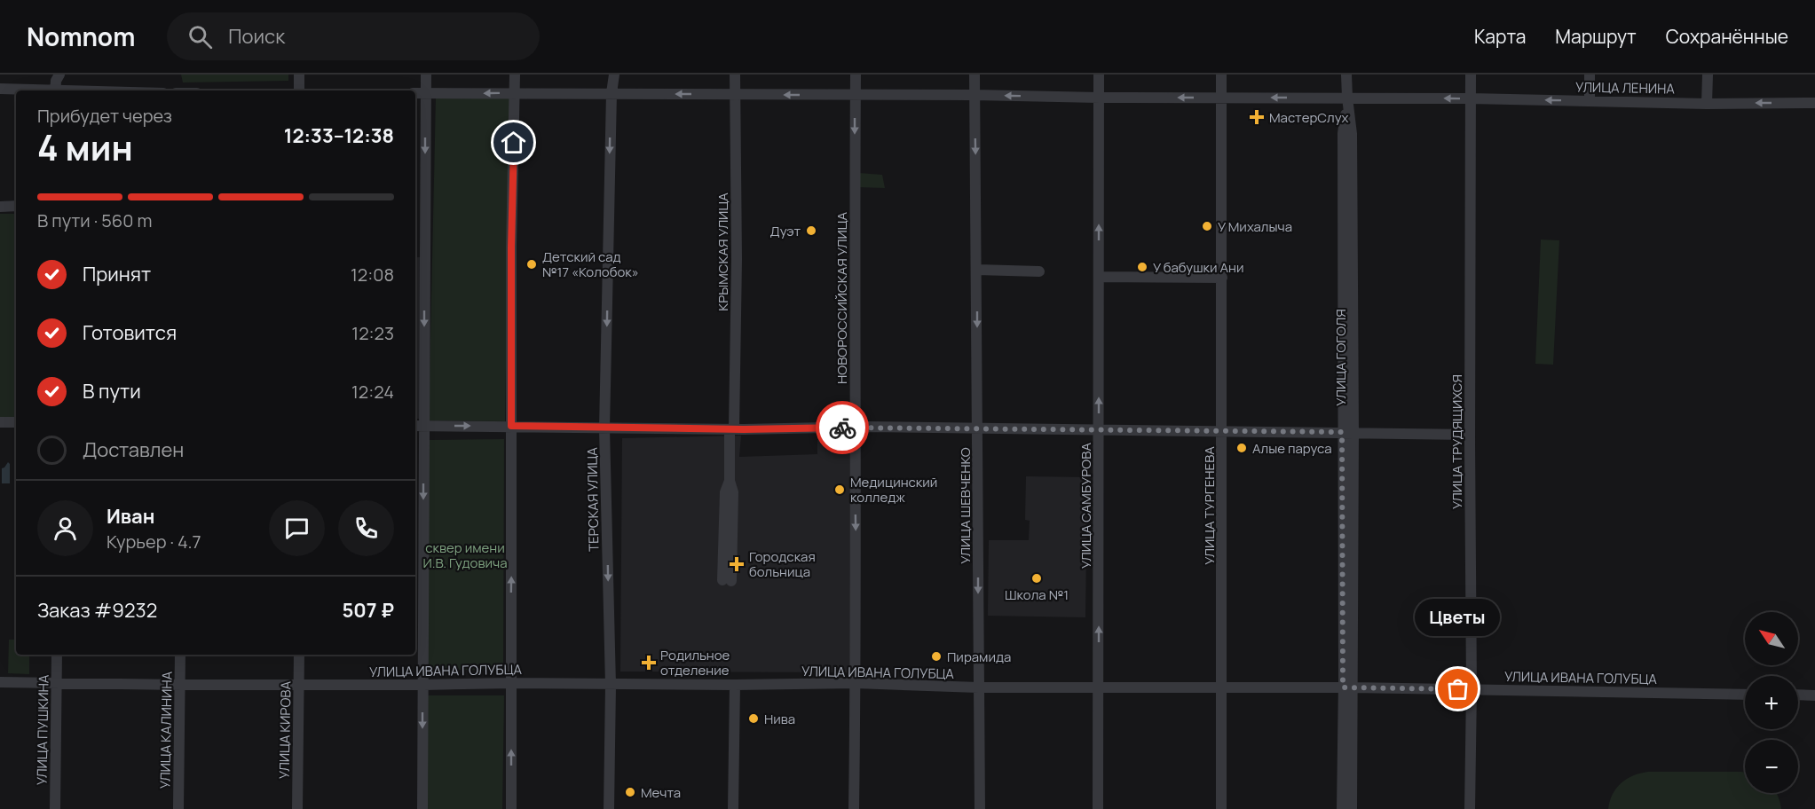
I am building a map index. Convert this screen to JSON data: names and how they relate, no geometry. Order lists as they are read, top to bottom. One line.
{"streets":{"street":["УЛИЦА ЛЕНИНА","КРЫМСКАЯ УЛИЦА","НОВОРОССИЙСКАЯ УЛИЦА","УЛИЦА ГОГОЛЯ","УЛИЦА ТРУДЯЩИХСЯ","ТЕРСКАЯ УЛИЦА","УЛИЦА ШЕВЧЕНКО","УЛИЦА САМБУРОВА","УЛИЦА ТУРГЕНЕВА","УЛИЦА ИВАНА ГОЛУБЦА","УЛИЦА ПУШКИНА","УЛИЦА КАЛИНИНА","УЛИЦА КИРОВА"]},"crossings":[["УЛИЦА ЛЕНИНА","КРЫМСКАЯ УЛИЦА"],["УЛИЦА ЛЕНИНА","НОВОРОССИЙСКАЯ УЛИЦА"],["УЛИЦА ЛЕНИНА","УЛИЦА ГОГОЛЯ"],["УЛИЦА ЛЕНИНА","УЛИЦА ТРУДЯЩИХСЯ"],["УЛИЦА ЛЕНИНА","ТЕРСКАЯ УЛИЦА"],["УЛИЦА ЛЕНИНА","УЛИЦА ШЕВЧЕНКО"],["УЛИЦА ЛЕНИНА","УЛИЦА САМБУРОВА"],["УЛИЦА ЛЕНИНА","УЛИЦА ТУРГЕНЕВА"],["НОВОРОССИЙСКАЯ УЛИЦА","УЛИЦА ИВАНА ГОЛУБЦА"],["УЛИЦА ГОГОЛЯ","УЛИЦА ИВАНА ГОЛУБЦА"],["УЛИЦА ТРУДЯЩИХСЯ","УЛИЦА ИВАНА ГОЛУБЦА"],["ТЕРСКАЯ УЛИЦА","УЛИЦА ИВАНА ГОЛУБЦА"],["УЛИЦА ШЕВЧЕНКО","УЛИЦА ИВАНА ГОЛУБЦА"],["УЛИЦА САМБУРОВА","УЛИЦА ИВАНА ГОЛУБЦА"],["УЛИЦА ТУРГЕНЕВА","УЛИЦА ИВАНА ГОЛУБЦА"],["УЛИЦА ИВАНА ГОЛУБЦА","УЛИЦА ПУШКИНА"],["УЛИЦА ИВАНА ГОЛУБЦА","УЛИЦА КАЛИНИНА"],["УЛИЦА ИВАНА ГОЛУБЦА","УЛИЦА КИРОВА"]],"one_way":["УЛИЦА ЛЕНИНА","НОВОРОССИЙСКАЯ УЛИЦА","УЛИЦА ШЕВЧЕНКО","УЛИЦА САМБУРОВА"],"parks":["сквер имени И.В. Гудовича"],"places":{"health":["МастерСлух","Городская больница","Родильное отделение"],"other":["У Михалыча","Дуэт","Детский сад №17 «Колобок»","У бабушки Ани","Алые паруса","Медицинский колледж","Школа №1","Пирамида","Цветы","Нива","Мечта"]},"north":"top left","page":{"header":"Nomnom","search":"Поиск","nav":["Карта","Маршрут","Сохранённые"],"heading":["4 мин","Прибудет через","12:33–12:38"],"panel":["Иван","Курьер · 4.7","Заказ #9232","507 ₽"],"bar":"В пути · 560 m","list":[["Принят","12:08"],["Готовится","12:23"],["В пути","12:24"],"Доставлен"],"bubble":"Цветы","map_buttons":["+","−"]}}
